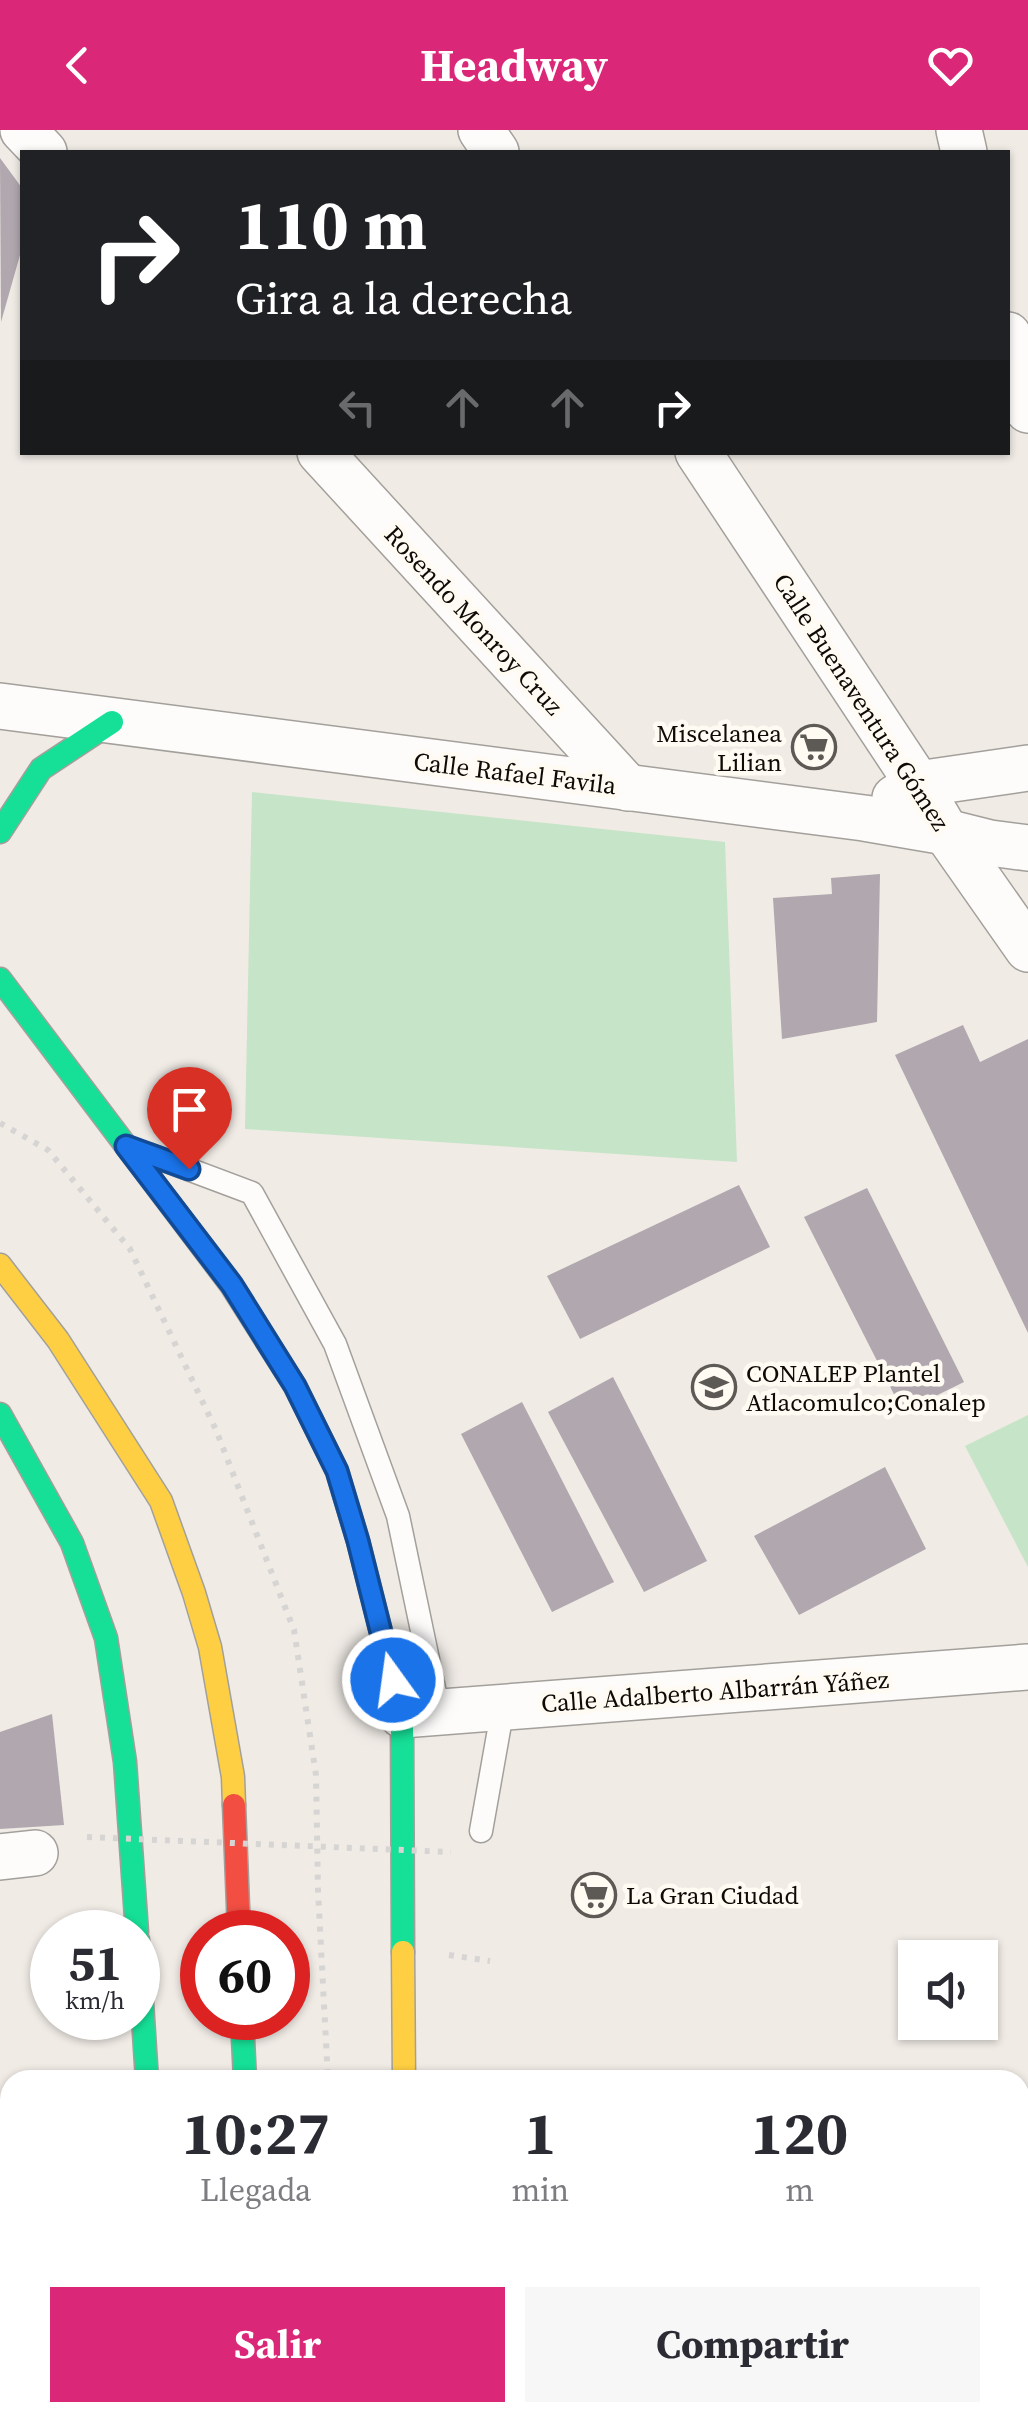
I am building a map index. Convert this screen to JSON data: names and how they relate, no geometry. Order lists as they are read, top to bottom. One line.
{"streets":{"street":["Rosendo Monroy Cruz","Calle Buenaventura Gómez","Calle Rafael Favila","Calle Adalberto Albarrán Yáñez"]},"crossings":[["Rosendo Monroy Cruz","Calle Rafael Favila"],["Calle Buenaventura Gómez","Calle Rafael Favila"]],"places":{"supermarket":["Miscelanea Lilian","La Gran Ciudad"],"school or university":["CONALEP Plantel Atlacomulco;Conalep"]},"page":{"header":"Headway","turn":["110 m","Gira a la derecha"],"speed":"51 km/h","limit":"60","eta":["10:27","Llegada","1","min","120","m"],"buttons":["Salir","Compartir"]}}
